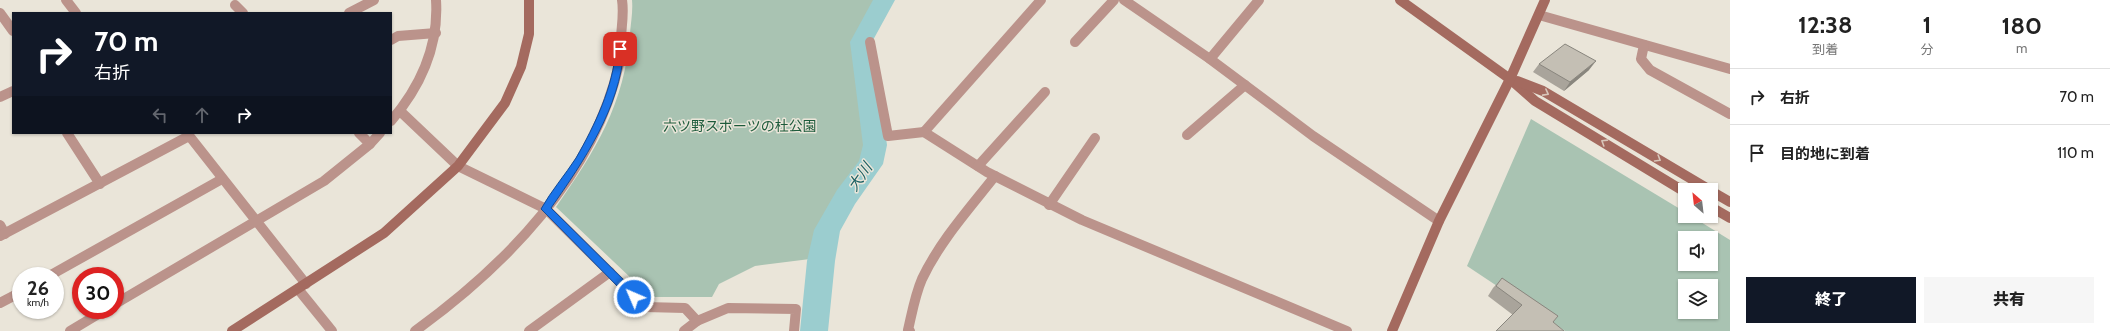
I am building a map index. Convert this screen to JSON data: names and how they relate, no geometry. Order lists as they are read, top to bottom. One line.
{"water":["大川"],"parks":["六ツ野スポーツの杜公園"],"north":"top left","page":{"eta":["12:38","到着","1","分","180","m"],"turn":["70 m","右折"],"list":[{"name":"右折","value":"70 m"},{"name":"目的地に到着","value":"110 m"}],"speed":"26 km/h","limit":"30","buttons":["終了","共有"]}}
